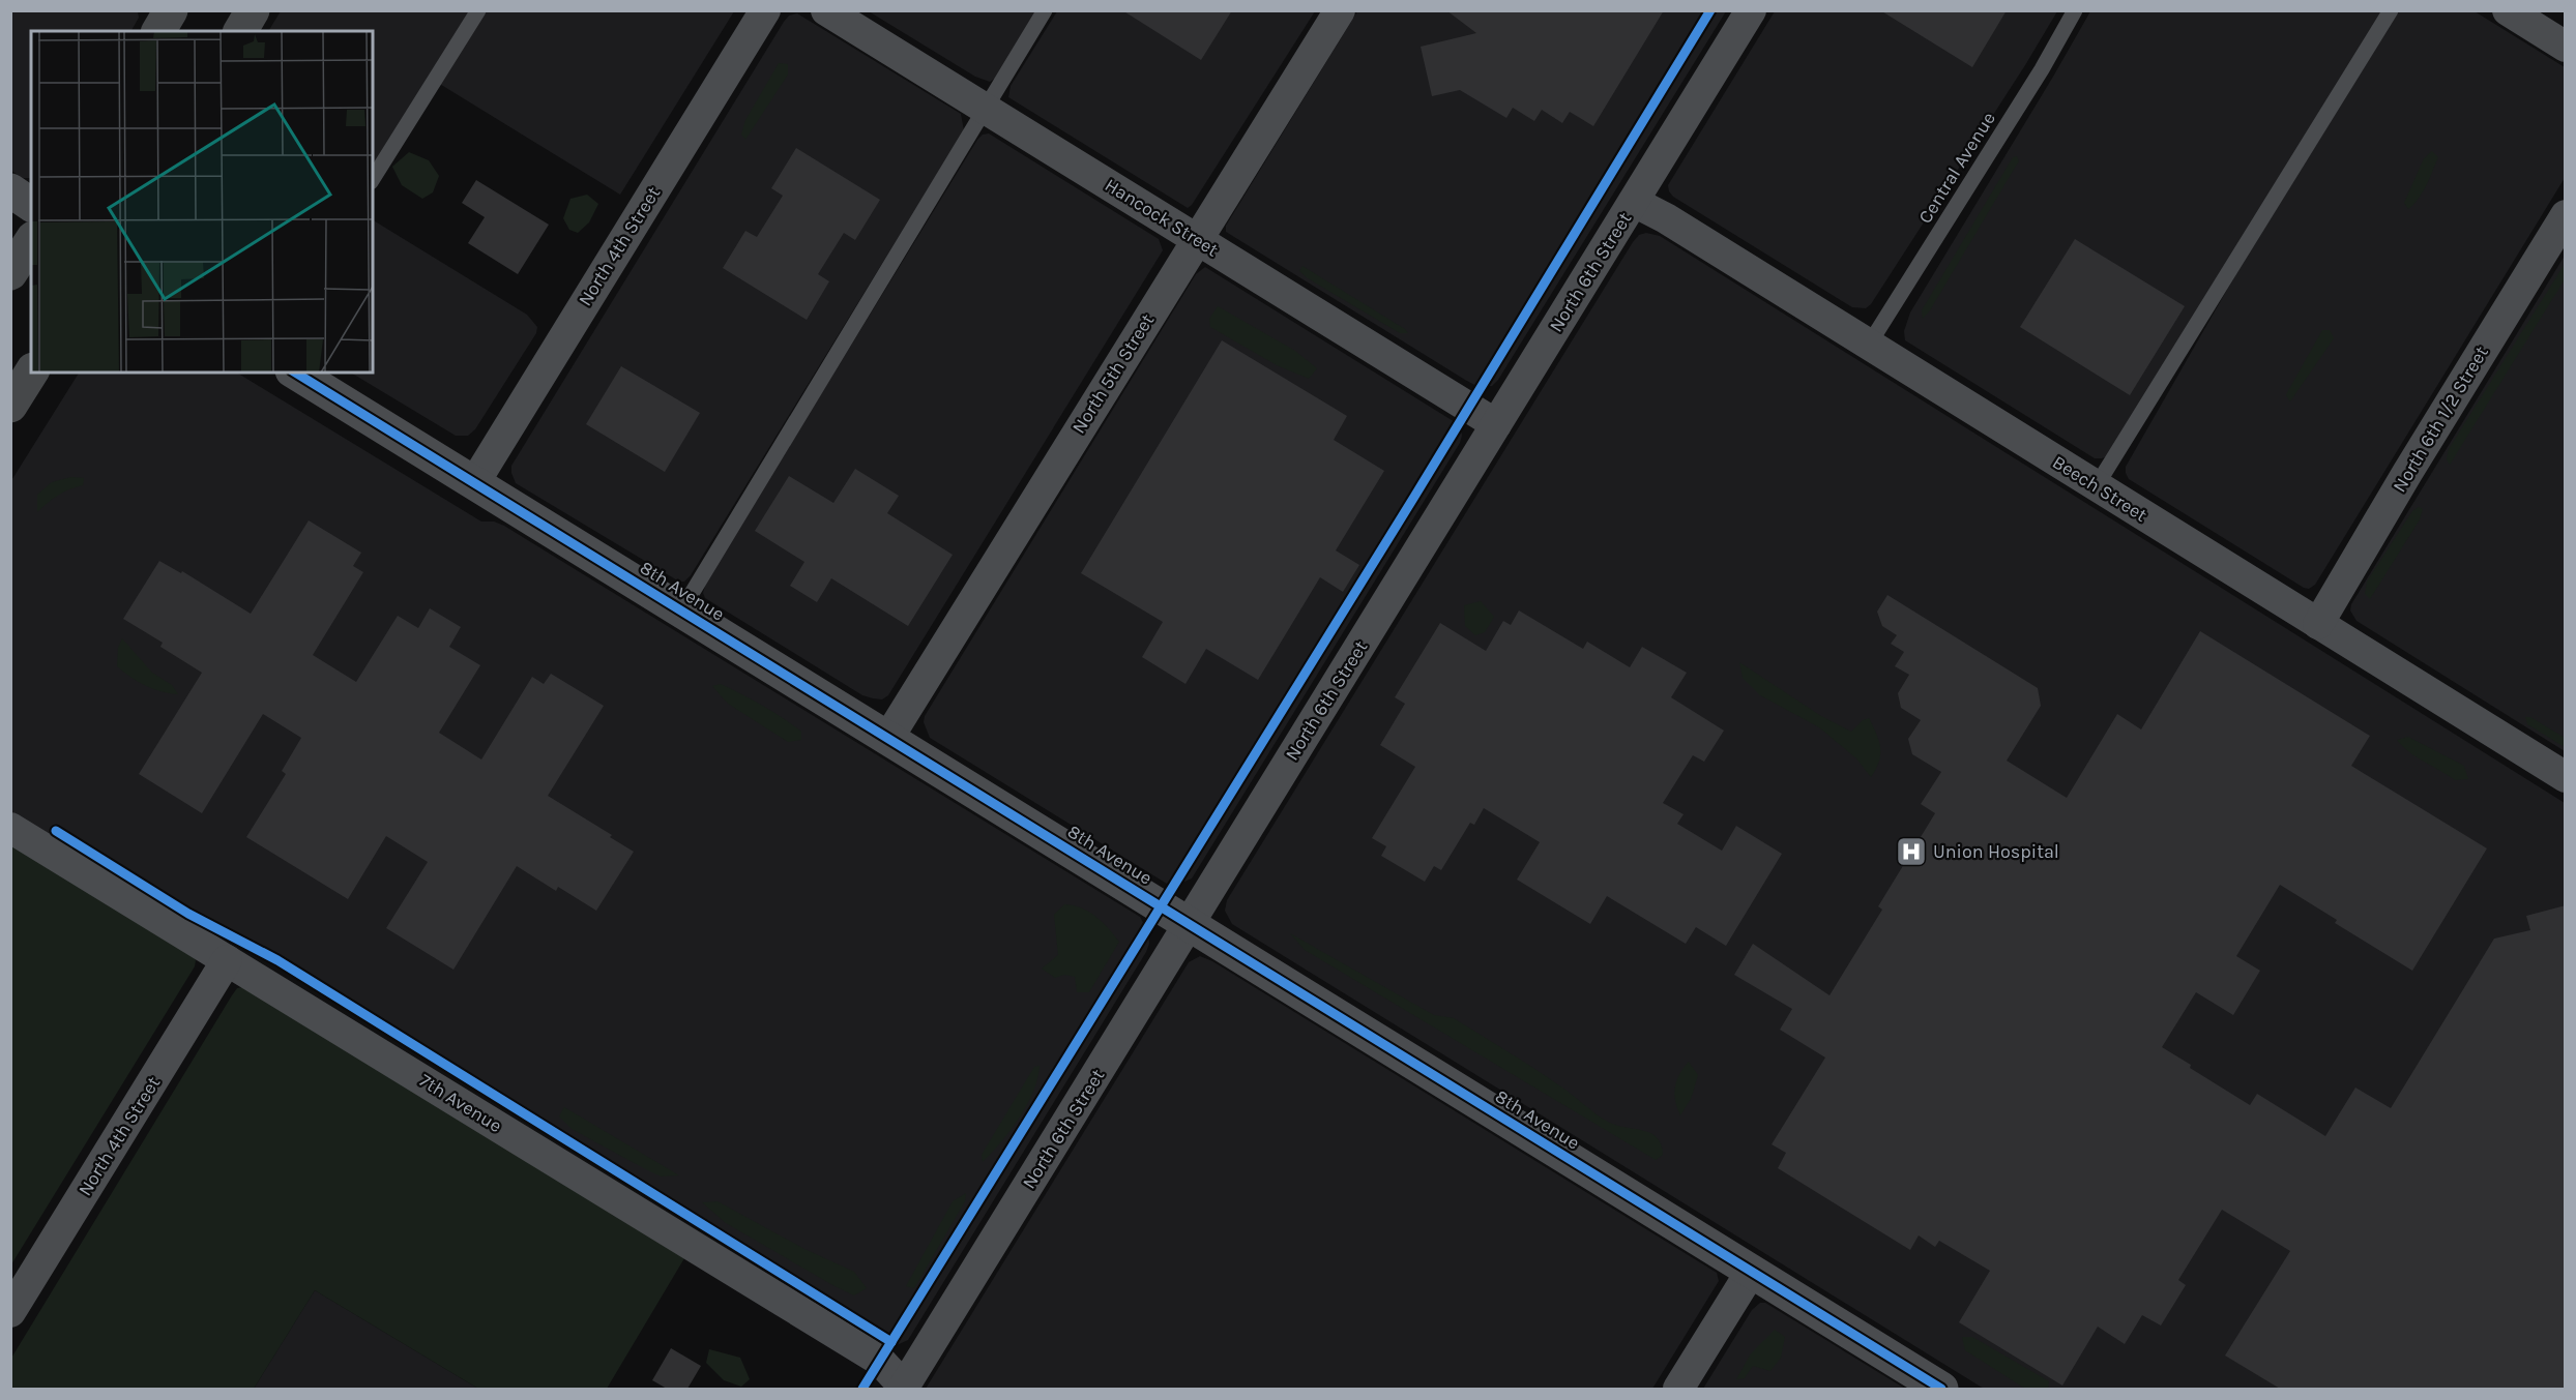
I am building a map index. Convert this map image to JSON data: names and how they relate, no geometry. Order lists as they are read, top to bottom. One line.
{"streets":{"street":["Hancock Street","North 4th Street","North 6th Street","North 5th Street","North 6th 1/2 Street","Beech Street","8th Avenue","7th Avenue"],"lane":["Central Avenue"]},"crossings":[["Central Avenue","Beech Street"],["Hancock Street","North 6th Street"],["Hancock Street","North 5th Street"],["North 4th Street","8th Avenue"],["North 4th Street","7th Avenue"],["North 6th Street","Beech Street"],["North 6th Street","8th Avenue"],["North 6th Street","7th Avenue"],["North 5th Street","8th Avenue"],["North 6th 1/2 Street","Beech Street"]],"places":{"hospital":["Union Hospital"]}}
